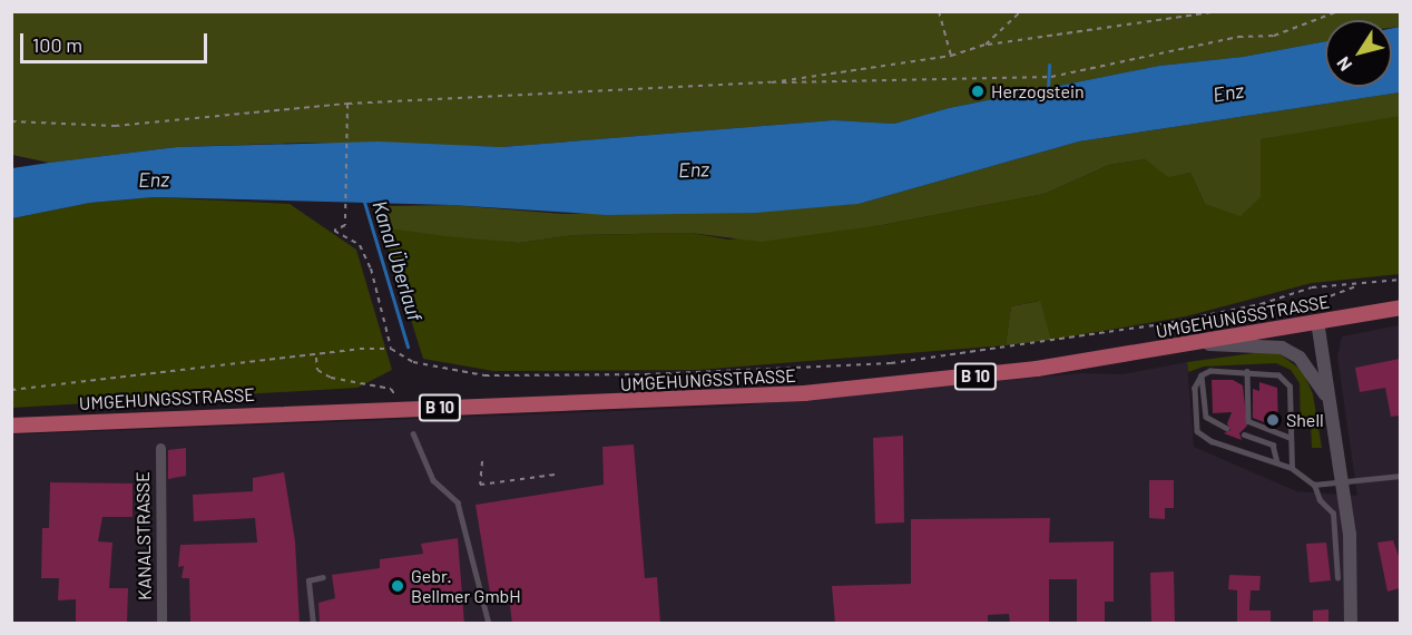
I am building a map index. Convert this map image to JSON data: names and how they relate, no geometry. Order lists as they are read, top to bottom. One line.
{"streets":{"main road":["UMGEHUNGSSTRASSE","B 10"],"street":["KANALSTRASSE"]},"water":["Enz","Kanal Überlauf"],"places":["Herzogstein","Shell","Gebr. Bellmer GmbH"],"scale_bar":"100 m","north":"bottom left"}
